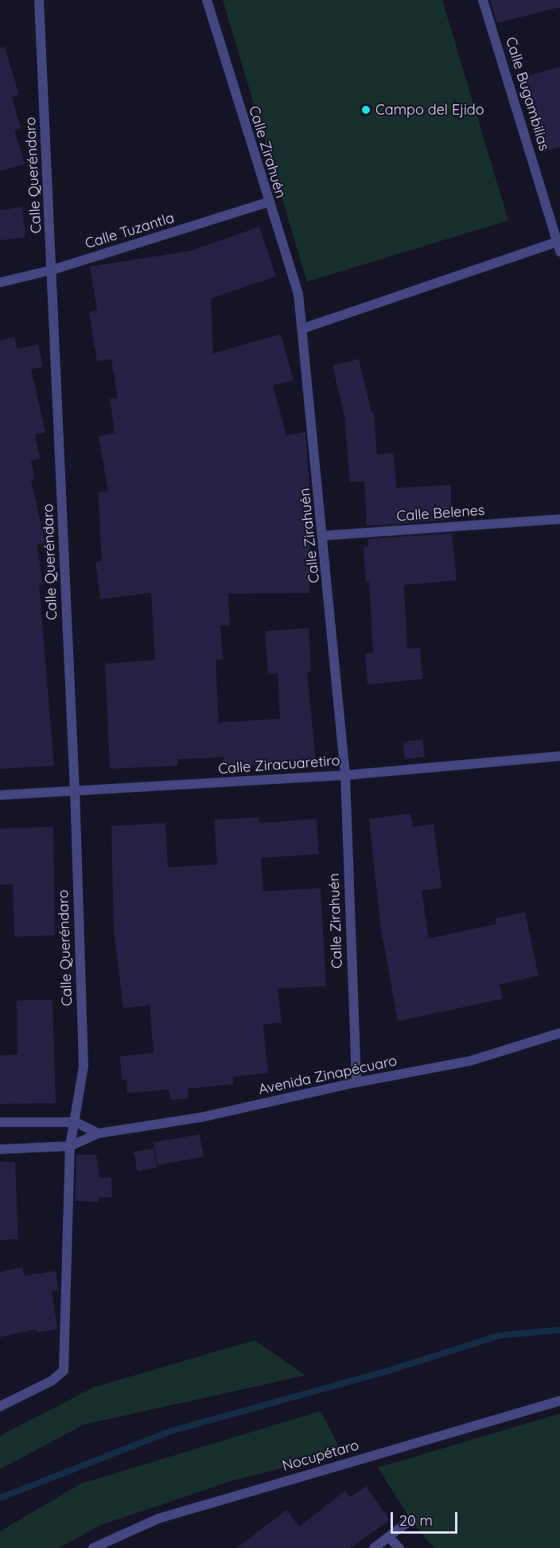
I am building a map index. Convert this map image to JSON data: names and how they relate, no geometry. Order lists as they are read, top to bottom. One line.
{"streets":{"street":["Calle Bugambilias","Calle Zirahuén","Calle Queréndaro","Calle Tuzantla","Calle Belenes","Calle Ziracuaretiro","Avenida Zinapécuaro","Nocupétaro"]},"crossings":[["Calle Zirahuén","Calle Tuzantla"],["Calle Zirahuén","Calle Belenes"],["Calle Zirahuén","Calle Ziracuaretiro"],["Calle Zirahuén","Avenida Zinapécuaro"],["Calle Queréndaro","Calle Tuzantla"],["Calle Queréndaro","Calle Ziracuaretiro"],["Calle Queréndaro","Avenida Zinapécuaro"]],"places":["Campo del Ejido"],"scale_bar":"20 m"}
